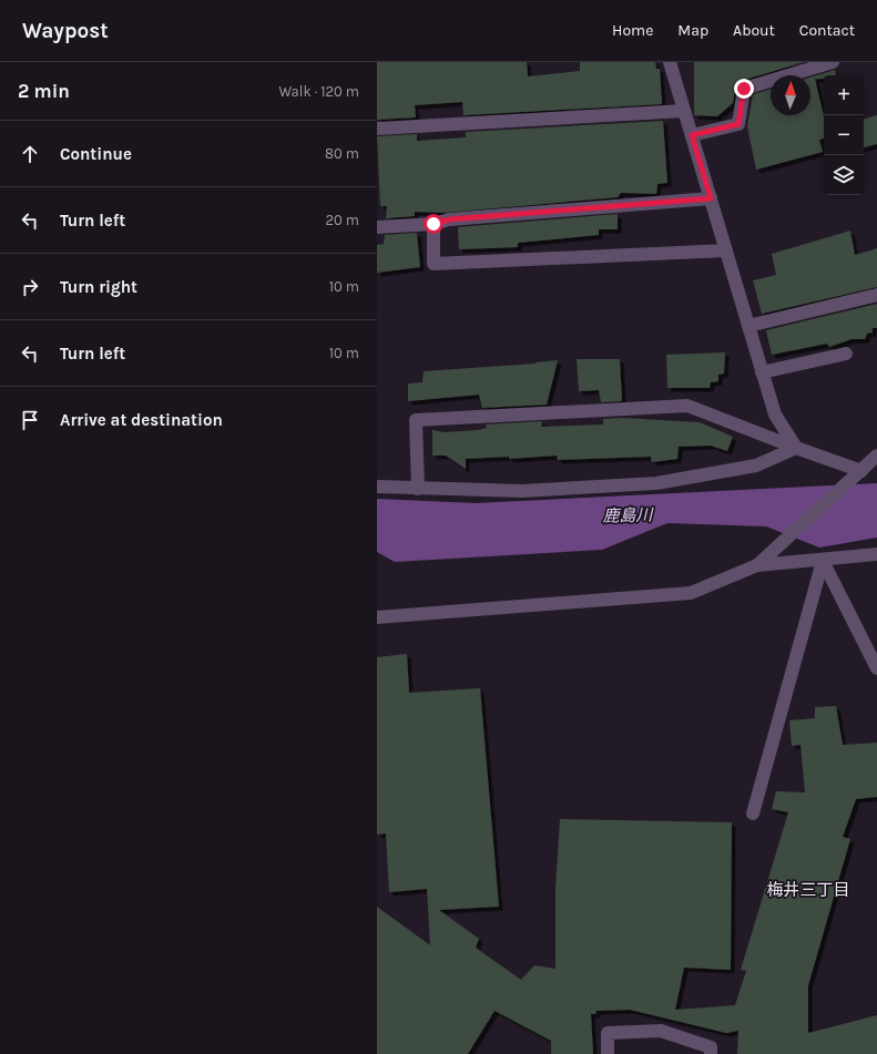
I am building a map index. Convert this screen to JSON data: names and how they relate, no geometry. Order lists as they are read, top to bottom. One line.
{"districts":["梅井三丁目"],"water":["鹿島川"],"north":"top","page":{"header":"Waypost","nav":["Home","Map","About","Contact"],"heading":["2 min","Walk · 120 m"],"map_buttons":["+","−"],"list":[["Continue","80 m"],["Turn left","20 m"],["Turn right","10 m"],["Turn left","10 m"],"Arrive at destination"]}}
